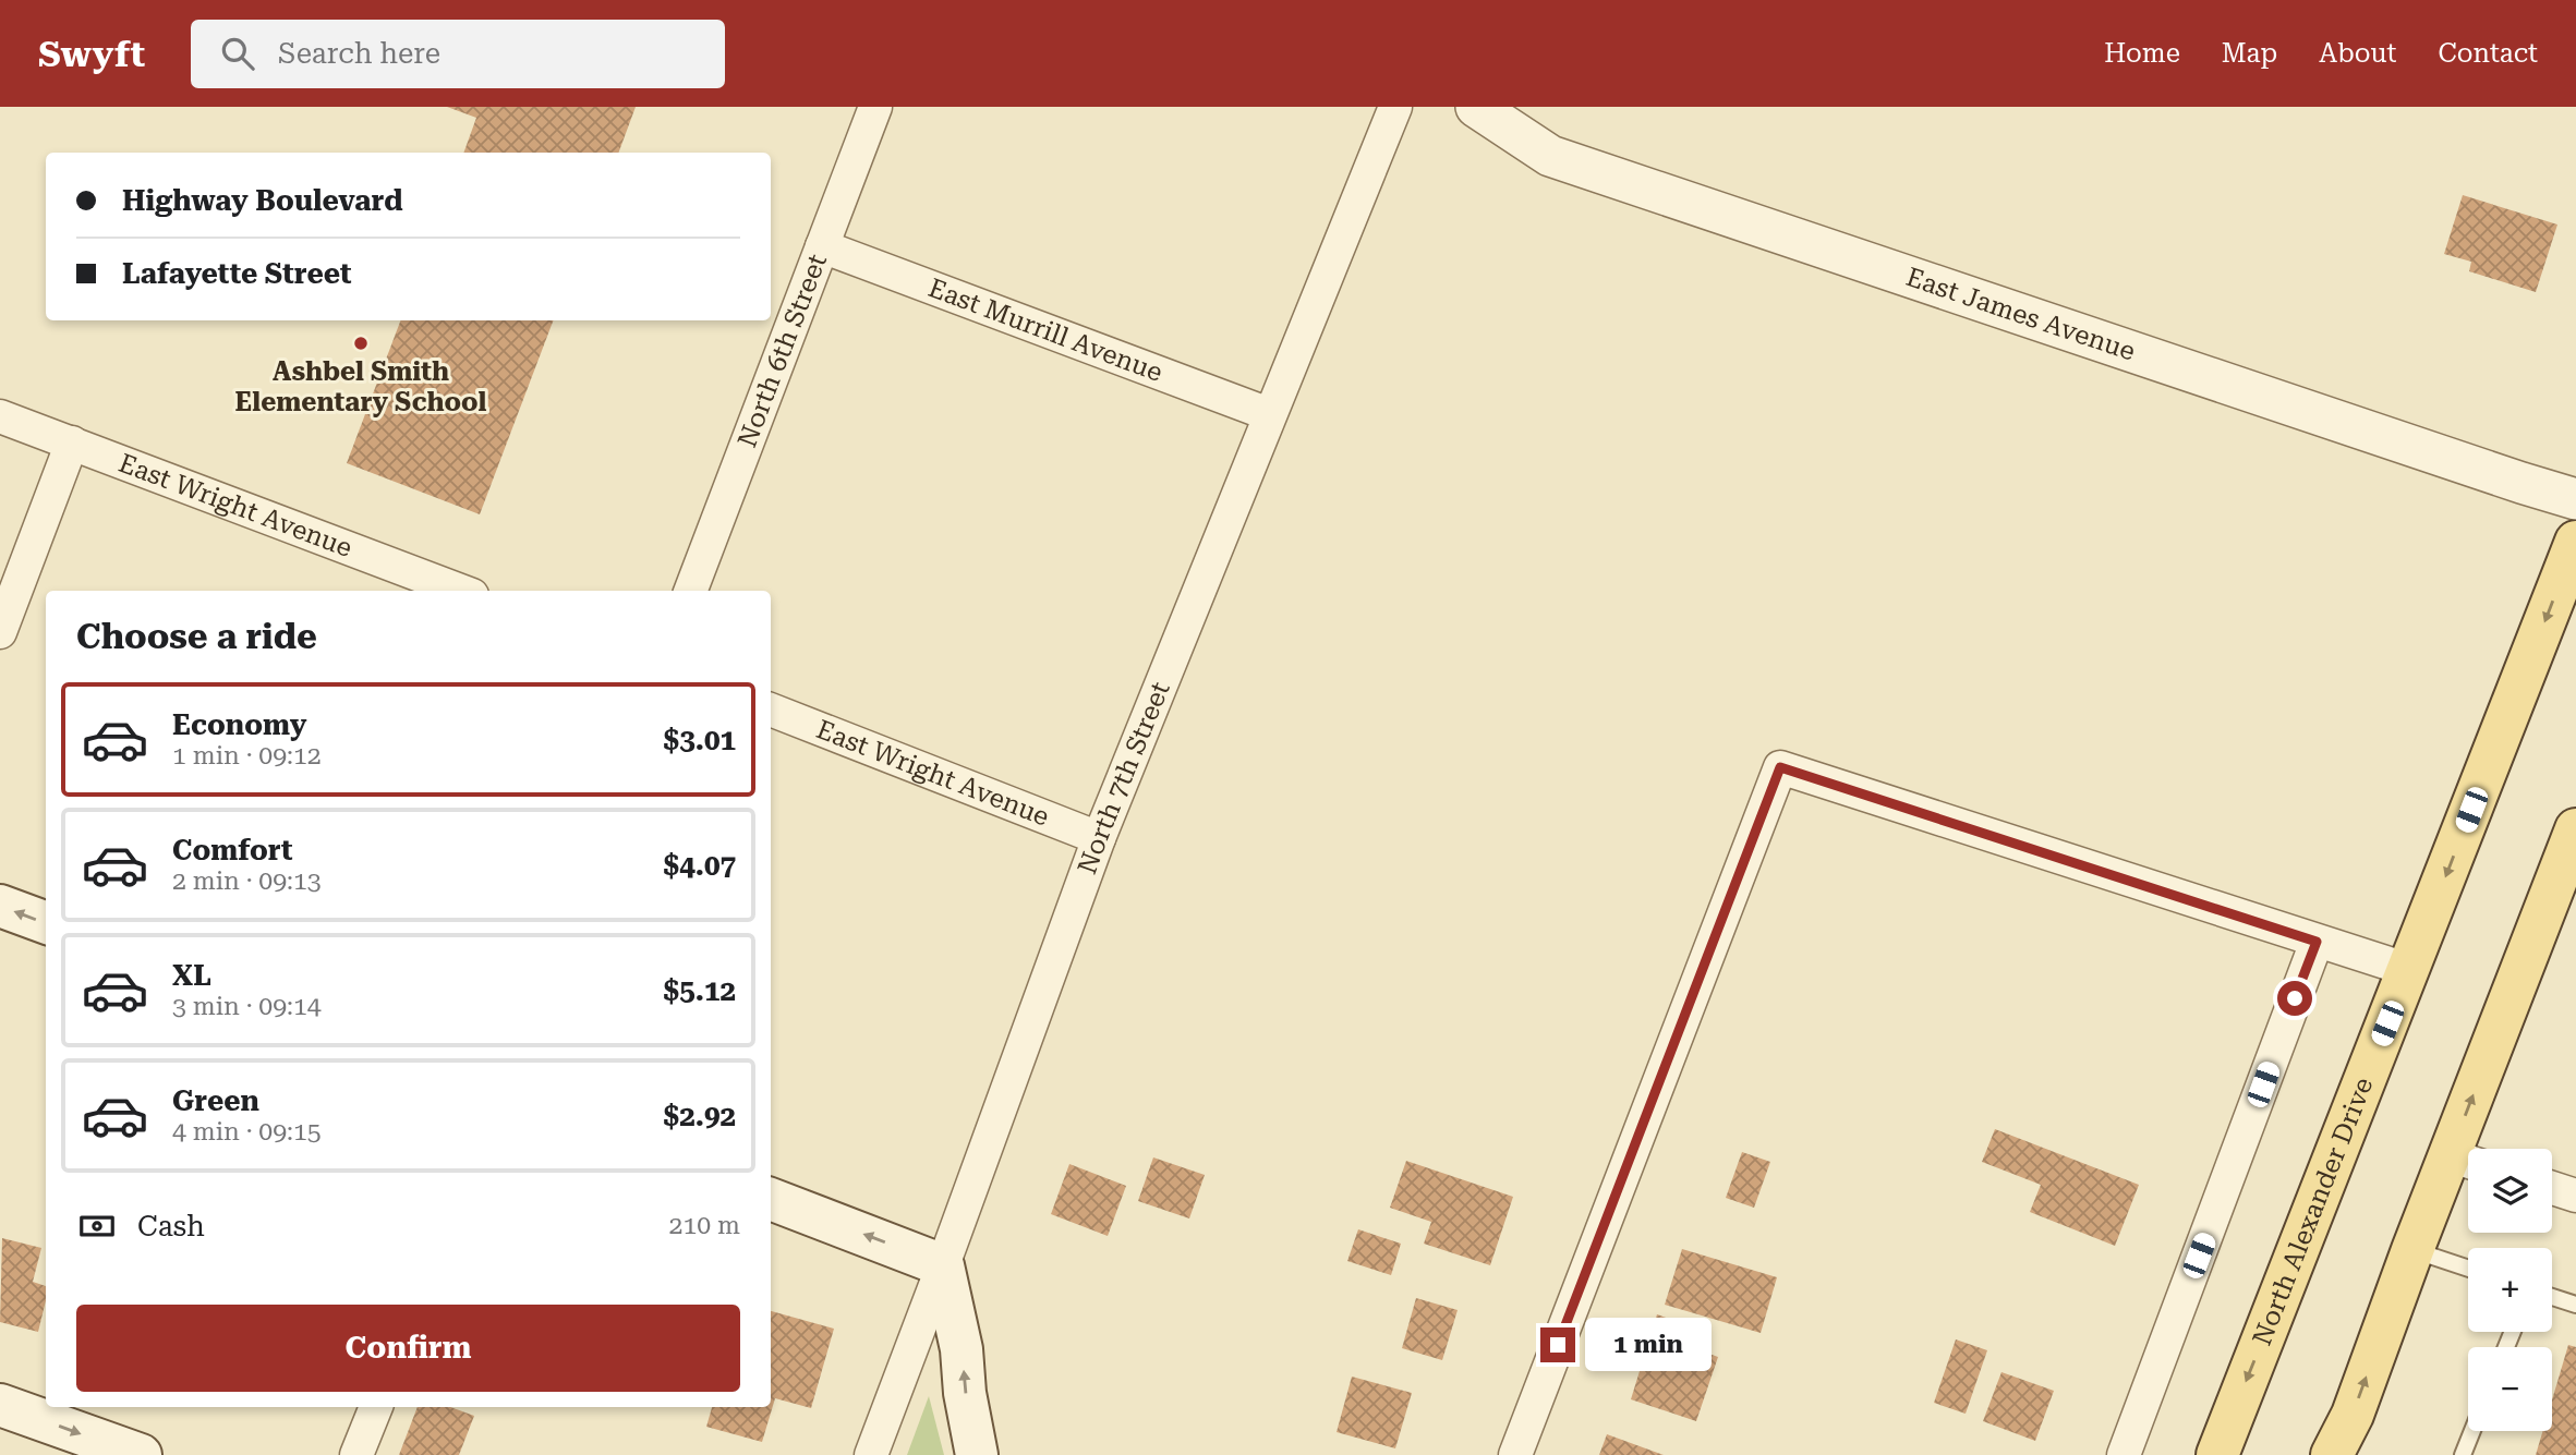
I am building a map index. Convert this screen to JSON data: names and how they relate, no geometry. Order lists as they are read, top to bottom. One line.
{"streets":{"main road":["North Alexander Drive"],"street":["East James Avenue","East Murrill Avenue","North 6th Street","East Wright Avenue","North 7th Street"]},"crossings":[["East Murrill Avenue","North 6th Street"],["East Murrill Avenue","North 7th Street"],["East Wright Avenue","North 7th Street"]],"places":["Ashbel Smith Elementary School"],"page":{"header":"Swyft","search":"Search here","nav":["Home","Map","About","Contact"],"banner":["Highway Boulevard","Lafayette Street"],"heading":"Choose a ride","list":[{"name":"Economy","note":"1 min · 09:12","value":"$3.01"},{"name":"Comfort","note":"2 min · 09:13","value":"$4.07"},{"name":"XL","note":"3 min · 09:14","value":"$5.12"},{"name":"Green","note":"4 min · 09:15","value":"$2.92"}],"map_buttons":["+","−"],"pay":["Cash","210 m"],"buttons":"Confirm","bubble":"1 min"}}
